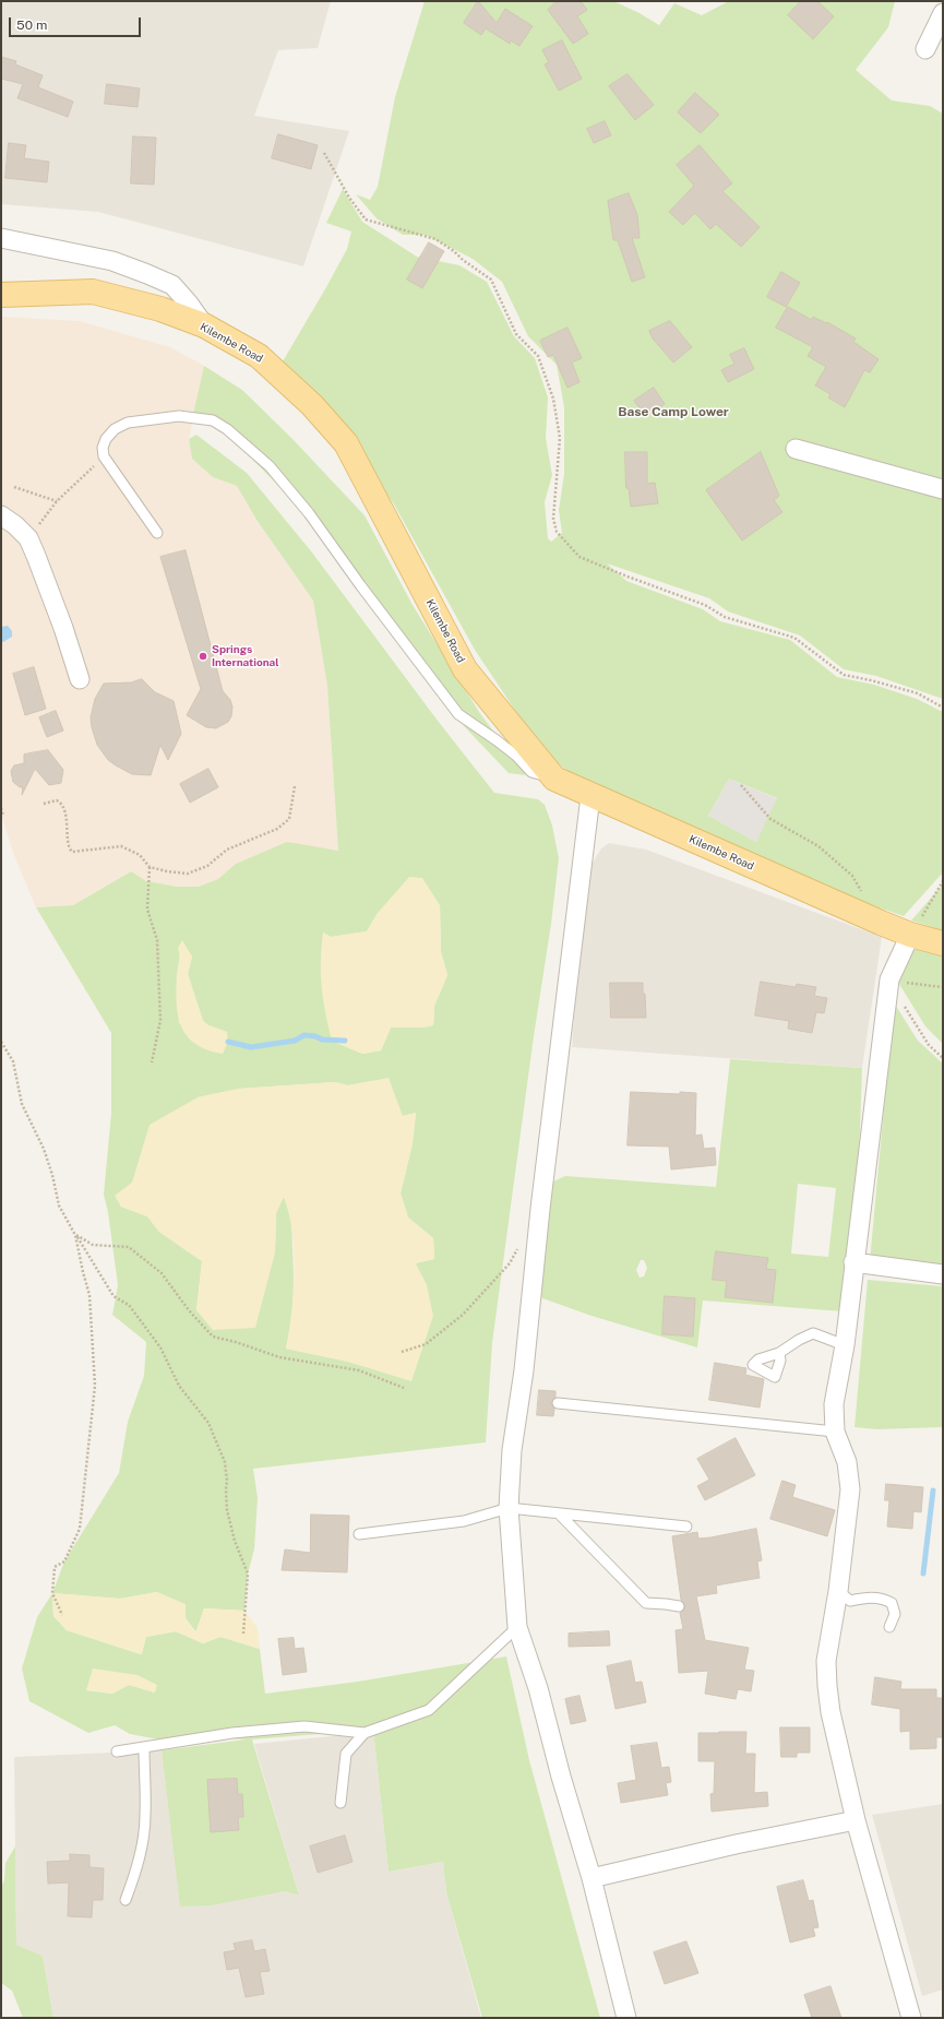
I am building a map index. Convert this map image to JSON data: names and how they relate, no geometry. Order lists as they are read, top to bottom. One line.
{"streets":{"main road":["Kilembe Road"]},"districts":["Base Camp Lower"],"places":["Springs International"],"scale_bar":"50 m"}
